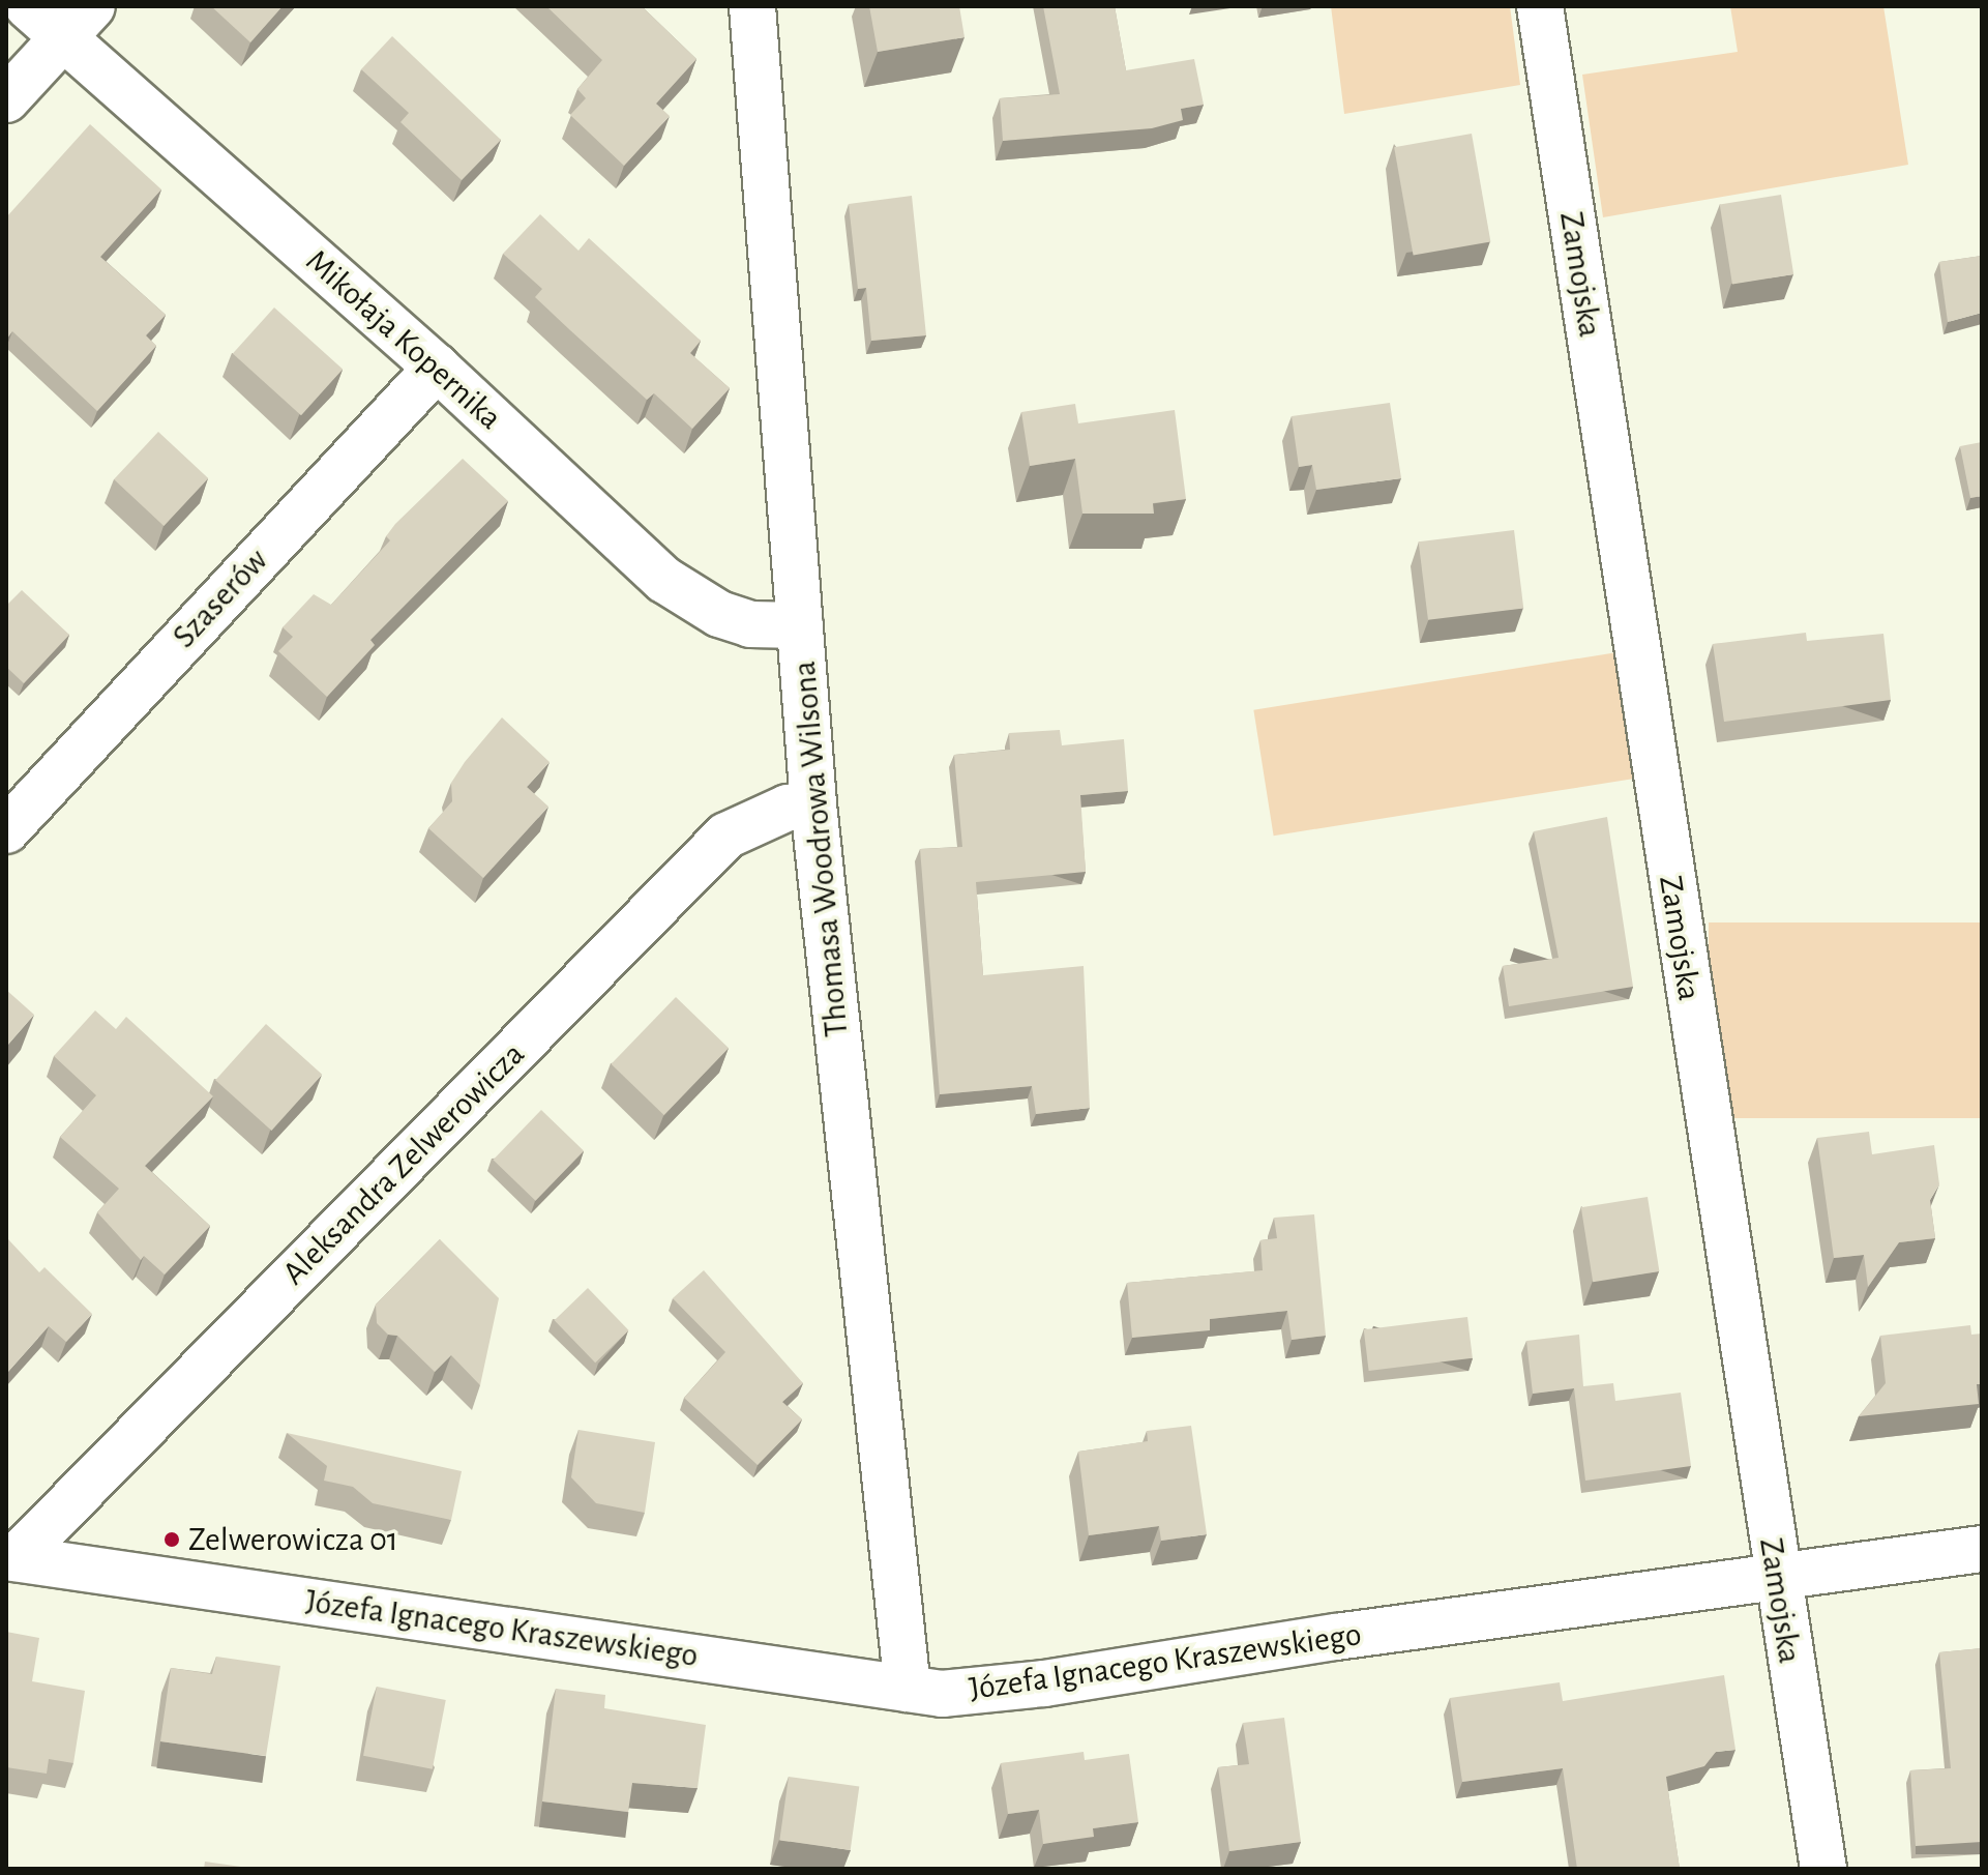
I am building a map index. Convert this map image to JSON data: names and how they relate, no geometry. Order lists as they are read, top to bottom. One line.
{"streets":{"street":["Zamojska","Mikołaja Kopernika","Szaserów","Thomasa Woodrowa Wilsona","Aleksandra Zelwerowicza","Józefa Ignacego Kraszewskiego"]},"crossings":[["Zamojska","Józefa Ignacego Kraszewskiego"],["Mikołaja Kopernika","Szaserów"],["Mikołaja Kopernika","Thomasa Woodrowa Wilsona"],["Thomasa Woodrowa Wilsona","Aleksandra Zelwerowicza"],["Thomasa Woodrowa Wilsona","Józefa Ignacego Kraszewskiego"],["Aleksandra Zelwerowicza","Józefa Ignacego Kraszewskiego"]],"places":["Zelwerowicza 01"]}
